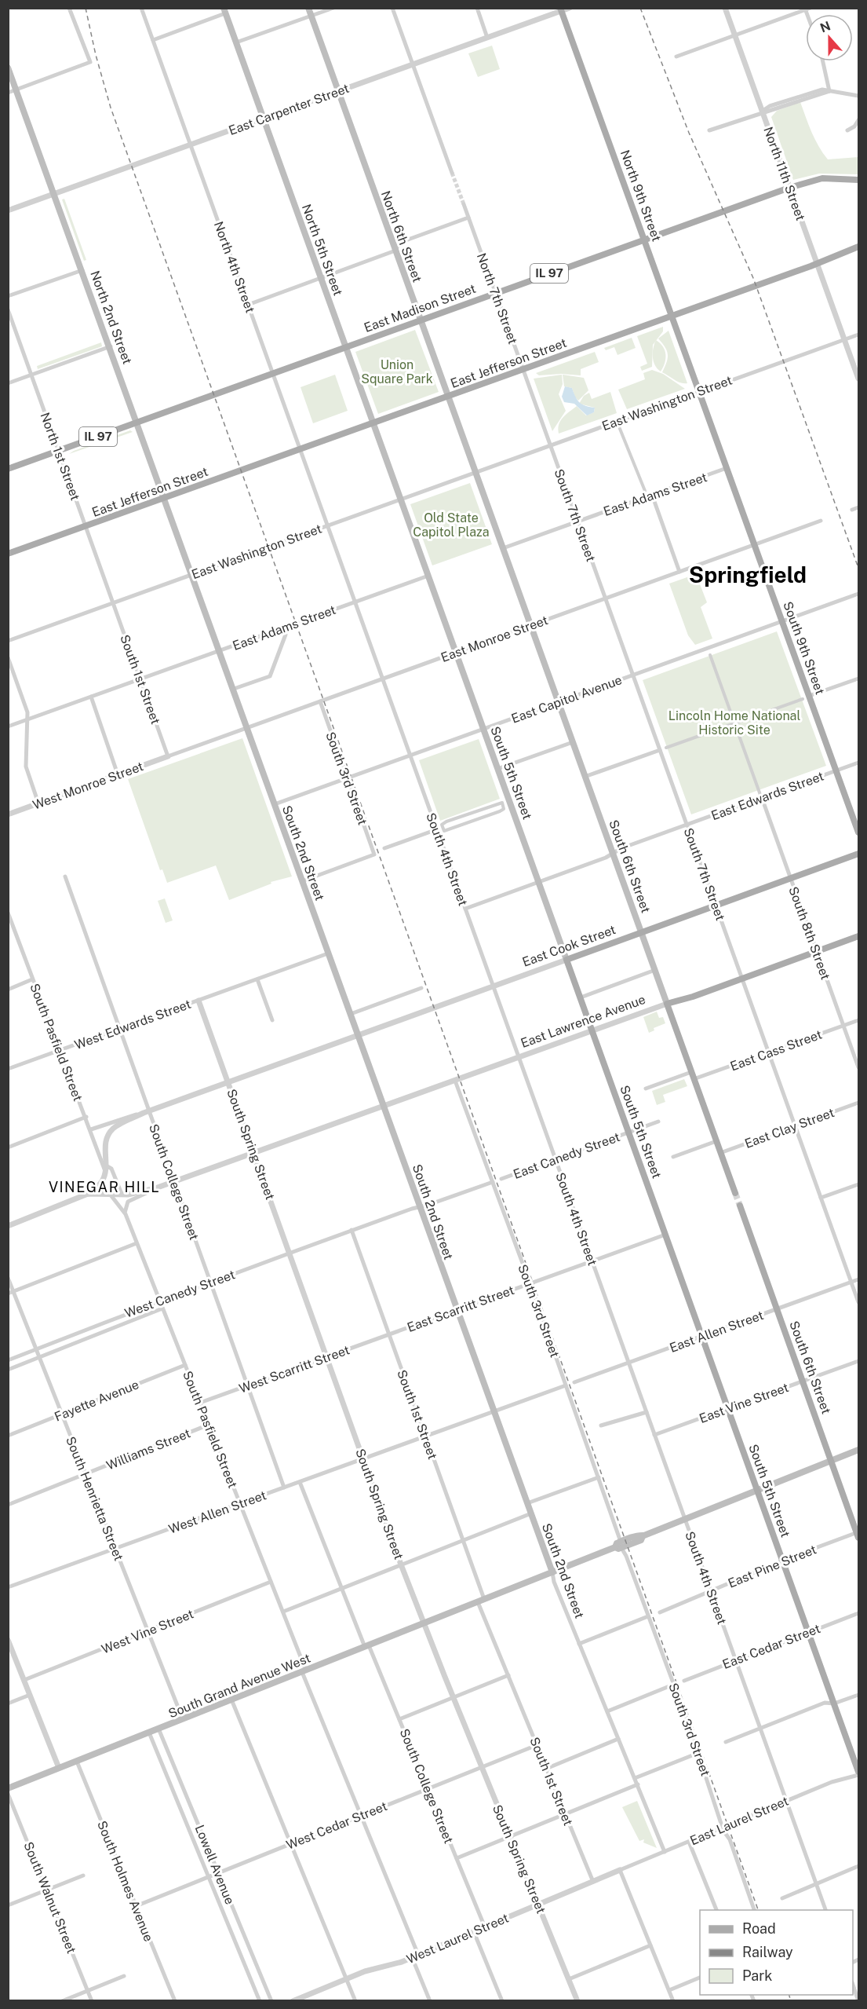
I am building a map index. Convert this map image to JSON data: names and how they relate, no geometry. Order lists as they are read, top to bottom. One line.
{"streets":{"main road":["North 9th Street","North 6th Street","North 5th Street","IL 97","East Madison Street","North 2nd Street","East Jefferson Street","South 9th Street","South 5th Street","South 2nd Street","South 6th Street","East Cook Street","East Lawrence Avenue","South Grand Avenue West"],"street":["East Carpenter Street","North 11th Street","North 4th Street","North 7th Street","East Washington Street","North 1st Street","East Adams Street","South 7th Street","East Monroe Street","South 1st Street","East Capitol Avenue","South 3rd Street","West Monroe Street","East Edwards Street","South 4th Street","South 8th Street","West Edwards Street","South Pasfield Street","East Cass Street","East Clay Street","South Spring Street","East Canedy Street","South College Street","West Canedy Street","East Scarritt Street","East Allen Street","West Scarritt Street","Fayette Avenue","East Vine Street","Williams Street","South Henrietta Street","West Allen Street","East Pine Street","West Vine Street","East Cedar Street","East Laurel Street","West Cedar Street","Lowell Avenue","South Holmes Avenue","South Walnut Street","West Laurel Street"]},"crossings":[["East Carpenter Street","North 9th Street"],["East Carpenter Street","North 6th Street"],["East Carpenter Street","North 5th Street"],["East Carpenter Street","North 4th Street"],["East Carpenter Street","North 2nd Street"],["North 11th Street","East Madison Street"],["North 11th Street","East Jefferson Street"],["North 11th Street","East Washington Street"],["North 9th Street","East Madison Street"],["North 9th Street","East Jefferson Street"],["North 9th Street","East Washington Street"],["North 9th Street","South 9th Street"],["North 6th Street","East Madison Street"],["North 6th Street","East Jefferson Street"],["North 6th Street","East Washington Street"],["North 6th Street","East Adams Street"],["North 6th Street","South 6th Street"],["North 5th Street","East Madison Street"],["North 5th Street","East Jefferson Street"],["North 5th Street","East Washington Street"],["North 5th Street","South 5th Street"],["North 4th Street","East Madison Street"],["North 4th Street","East Jefferson Street"],["North 4th Street","East Washington Street"],["North 4th Street","South 4th Street"],["IL 97","East Madison Street"],["IL 97","North 1st Street"],["North 7th Street","East Madison Street"],["North 7th Street","East Jefferson Street"],["North 7th Street","East Washington Street"],["North 7th Street","South 7th Street"],["East Madison Street","North 2nd Street"],["East Madison Street","North 1st Street"],["North 2nd Street","East Jefferson Street"],["North 2nd Street","East Washington Street"],["North 2nd Street","South 2nd Street"],["East Jefferson Street","North 1st Street"],["East Washington Street","North 1st Street"],["East Washington Street","South 7th Street"],["East Washington Street","South 9th Street"],["East Washington Street","South 1st Street"],["East Washington Street","South 5th Street"],["East Washington Street","South 2nd Street"],["East Washington Street","South 4th Street"],["North 1st Street","South 1st Street"],["East Adams Street","South 7th Street"],["East Adams Street","South 9th Street"],["East Adams Street","South 1st Street"],["East Adams Street","South 5th Street"],["East Adams Street","South 2nd Street"],["East Adams Street","South 4th Street"],["East Adams Street","South 6th Street"],["South 7th Street","East Monroe Street"],["South 7th Street","East Capitol Avenue"],["South 7th Street","East Edwards Street"],["South 7th Street","East Cook Street"],["South 7th Street","East Lawrence Avenue"],["South 7th Street","East Cass Street"],["South 7th Street","East Clay Street"],["South 7th Street","East Allen Street"],["East Monroe Street","South 9th Street"],["East Monroe Street","South 1st Street"],["East Monroe Street","South 5th Street"],["East Monroe Street","South 3rd Street"],["East Monroe Street","West Monroe Street"],["East Monroe Street","South 2nd Street"],["East Monroe Street","South 4th Street"],["East Monroe Street","South 6th Street"],["South 9th Street","East Capitol Avenue"],["South 9th Street","East Edwards Street"],["South 1st Street","West Monroe Street"],["South 1st Street","West Canedy Street"],["South 1st Street","East Scarritt Street"],["South 1st Street","West Scarritt Street"],["South 1st Street","West Allen Street"],["South 1st Street","South Grand Avenue West"],["South 1st Street","West Cedar Street"],["South 1st Street","West Laurel Street"],["East Capitol Avenue","South 5th Street"],["East Capitol Avenue","South 3rd Street"],["East Capitol Avenue","South 2nd Street"],["East Capitol Avenue","South 4th Street"],["East Capitol Avenue","South 6th Street"],["South 5th Street","East Edwards Street"],["South 5th Street","East Cook Street"],["South 5th Street","East Lawrence Avenue"],["South 5th Street","East Canedy Street"],["South 5th Street","East Scarritt Street"],["South 5th Street","East Allen Street"],["South 5th Street","East Vine Street"],["South 5th Street","East Pine Street"],["South 5th Street","East Cedar Street"],["South 5th Street","South Grand Avenue West"],["South 5th Street","East Laurel Street"],["South 3rd Street","South 2nd Street"],["South 3rd Street","East Lawrence Avenue"],["South 3rd Street","East Scarritt Street"],["South 3rd Street","South Grand Avenue West"],["South 3rd Street","East Laurel Street"],["East Edwards Street","South 4th Street"],["East Edwards Street","South 6th Street"],["East Edwards Street","South 8th Street"],["South 2nd Street","East Cook Street"],["South 2nd Street","East Lawrence Avenue"],["South 2nd Street","East Scarritt Street"],["South 2nd Street","South Grand Avenue West"],["South 2nd Street","East Laurel Street"],["South 4th Street","East Cook Street"],["South 4th Street","East Lawrence Avenue"],["South 4th Street","East Canedy Street"],["South 4th Street","East Scarritt Street"],["South 4th Street","East Allen Street"],["South 4th Street","East Vine Street"],["South 4th Street","East Pine Street"],["South 4th Street","East Cedar Street"],["South 4th Street","South Grand Avenue West"],["South 4th Street","East Laurel Street"],["South 6th Street","East Cook Street"],["South 6th Street","East Lawrence Avenue"],["South 6th Street","East Cass Street"],["South 6th Street","East Clay Street"],["South 6th Street","East Allen Street"],["South 6th Street","East Vine Street"],["South 6th Street","East Pine Street"],["South 6th Street","South Grand Avenue West"],["South 8th Street","East Cook Street"],["South 8th Street","East Lawrence Avenue"],["South 8th Street","East Cass Street"],["East Cook Street","South Pasfield Street"],["East Cook Street","South Spring Street"],["East Cook Street","South College Street"],["East Lawrence Avenue","South Pasfield Street"],["East Lawrence Avenue","South Spring Street"],["East Lawrence Avenue","South College Street"],["West Edwards Street","South Pasfield Street"],["West Edwards Street","South Spring Street"],["West Edwards Street","South College Street"],["South Pasfield Street","West Canedy Street"],["South Pasfield Street","West Scarritt Street"],["South Pasfield Street","Fayette Avenue"],["South Pasfield Street","Williams Street"],["South Pasfield Street","West Allen Street"],["South Pasfield Street","West Vine Street"],["South Pasfield Street","South Grand Avenue West"],["South Pasfield Street","West Cedar Street"],["South Pasfield Street","West Laurel Street"],["South Spring Street","West Canedy Street"],["South Spring Street","West Scarritt Street"],["South Spring Street","West Allen Street"],["South Spring Street","South Grand Avenue West"],["South Spring Street","West Cedar Street"],["South Spring Street","West Laurel Street"],["South College Street","West Canedy Street"],["South College Street","West Scarritt Street"],["South College Street","West Allen Street"],["South College Street","South Grand Avenue West"],["South College Street","West Cedar Street"],["South College Street","West Laurel Street"],["West Canedy Street","South Henrietta Street"],["East Scarritt Street","West Scarritt Street"],["Fayette Avenue","South Henrietta Street"],["Williams Street","South Henrietta Street"],["South Henrietta Street","West Allen Street"],["South Henrietta Street","West Vine Street"],["South Henrietta Street","South Grand Avenue West"],["South Grand Avenue West","Lowell Avenue"],["South Grand Avenue West","South Holmes Avenue"],["East Laurel Street","West Laurel Street"],["West Cedar Street","Lowell Avenue"],["West Cedar Street","South Holmes Avenue"]],"districts":["Springfield","VINEGAR HILL"],"parks":["Union Square Park","Old State Capitol Plaza","Lincoln Home National Historic Site"],"legend":["Road","Railway","Park"],"north":"top"}
